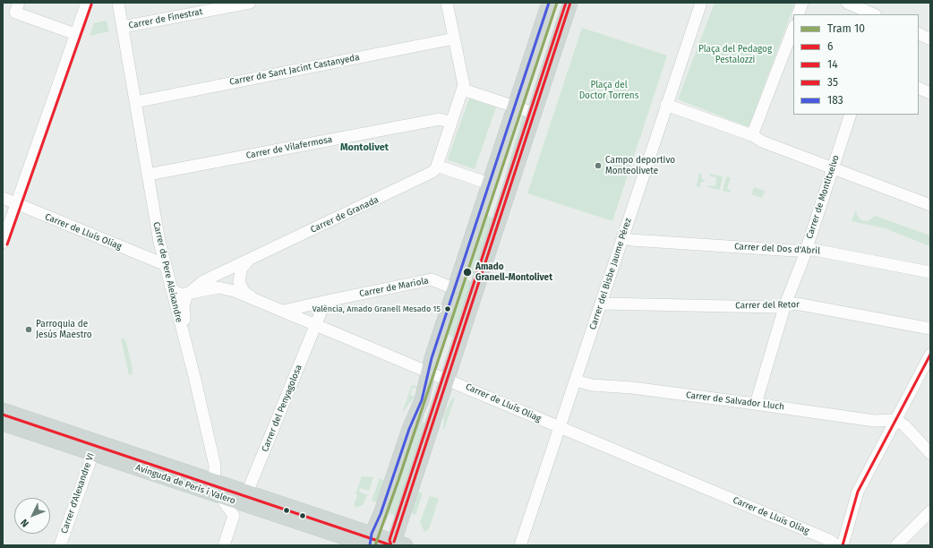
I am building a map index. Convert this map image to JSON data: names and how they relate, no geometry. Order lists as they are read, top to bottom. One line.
{"streets":{"main road":["Avinguda de Peris i Valero"],"street":["Carrer de Finestrat","Carrer de Sant Jacint Castanyeda","Carrer de Vilafermosa","Carrer de Montitxelvo","Carrer de Granada","Carrer de Lluís Oliag","Carrer del Dos d'Abril","Carrer de Pere Aleixandre","Carrer del Bisbe Jaume Pérez","Carrer de Mariola","Carrer del Retor","Carrer de Salvador Lluch","Carrer del Penyagolosa","Carrer d'Alexandre VI"]},"crossings":[["Carrer de Finestrat","Carrer de Pere Aleixandre"],["Carrer de Sant Jacint Castanyeda","Carrer de Pere Aleixandre"],["Carrer de Vilafermosa","Carrer de Pere Aleixandre"],["Carrer de Montitxelvo","Carrer del Dos d'Abril"],["Carrer de Montitxelvo","Carrer del Retor"],["Carrer de Montitxelvo","Carrer de Salvador Lluch"],["Carrer de Granada","Carrer de Lluís Oliag"],["Carrer de Lluís Oliag","Carrer de Pere Aleixandre"],["Carrer de Lluís Oliag","Carrer del Bisbe Jaume Pérez"],["Carrer de Lluís Oliag","Carrer de Mariola"],["Carrer de Lluís Oliag","Carrer del Penyagolosa"],["Carrer del Dos d'Abril","Carrer del Bisbe Jaume Pérez"],["Carrer de Pere Aleixandre","Avinguda de Peris i Valero"],["Carrer del Bisbe Jaume Pérez","Carrer del Retor"],["Carrer del Bisbe Jaume Pérez","Carrer de Salvador Lluch"],["Carrer del Penyagolosa","Avinguda de Peris i Valero"],["Avinguda de Peris i Valero","Carrer d'Alexandre VI"]],"districts":["Montolivet"],"parks":["Plaça del Pedagog Pestalozzi","Plaça del Doctor Torrens"],"places":["Campo deportivo Monteolivete","Amado Granell-Montolivet","València, Amado Granell Mesado 15","Parroquia de Jesús Maestro"],"lines":["tram line 10","transit line 6","transit line 35","transit line 183","transit line 14"],"legend":["Tram 10","6","14","35","183"],"north":"bottom left"}
